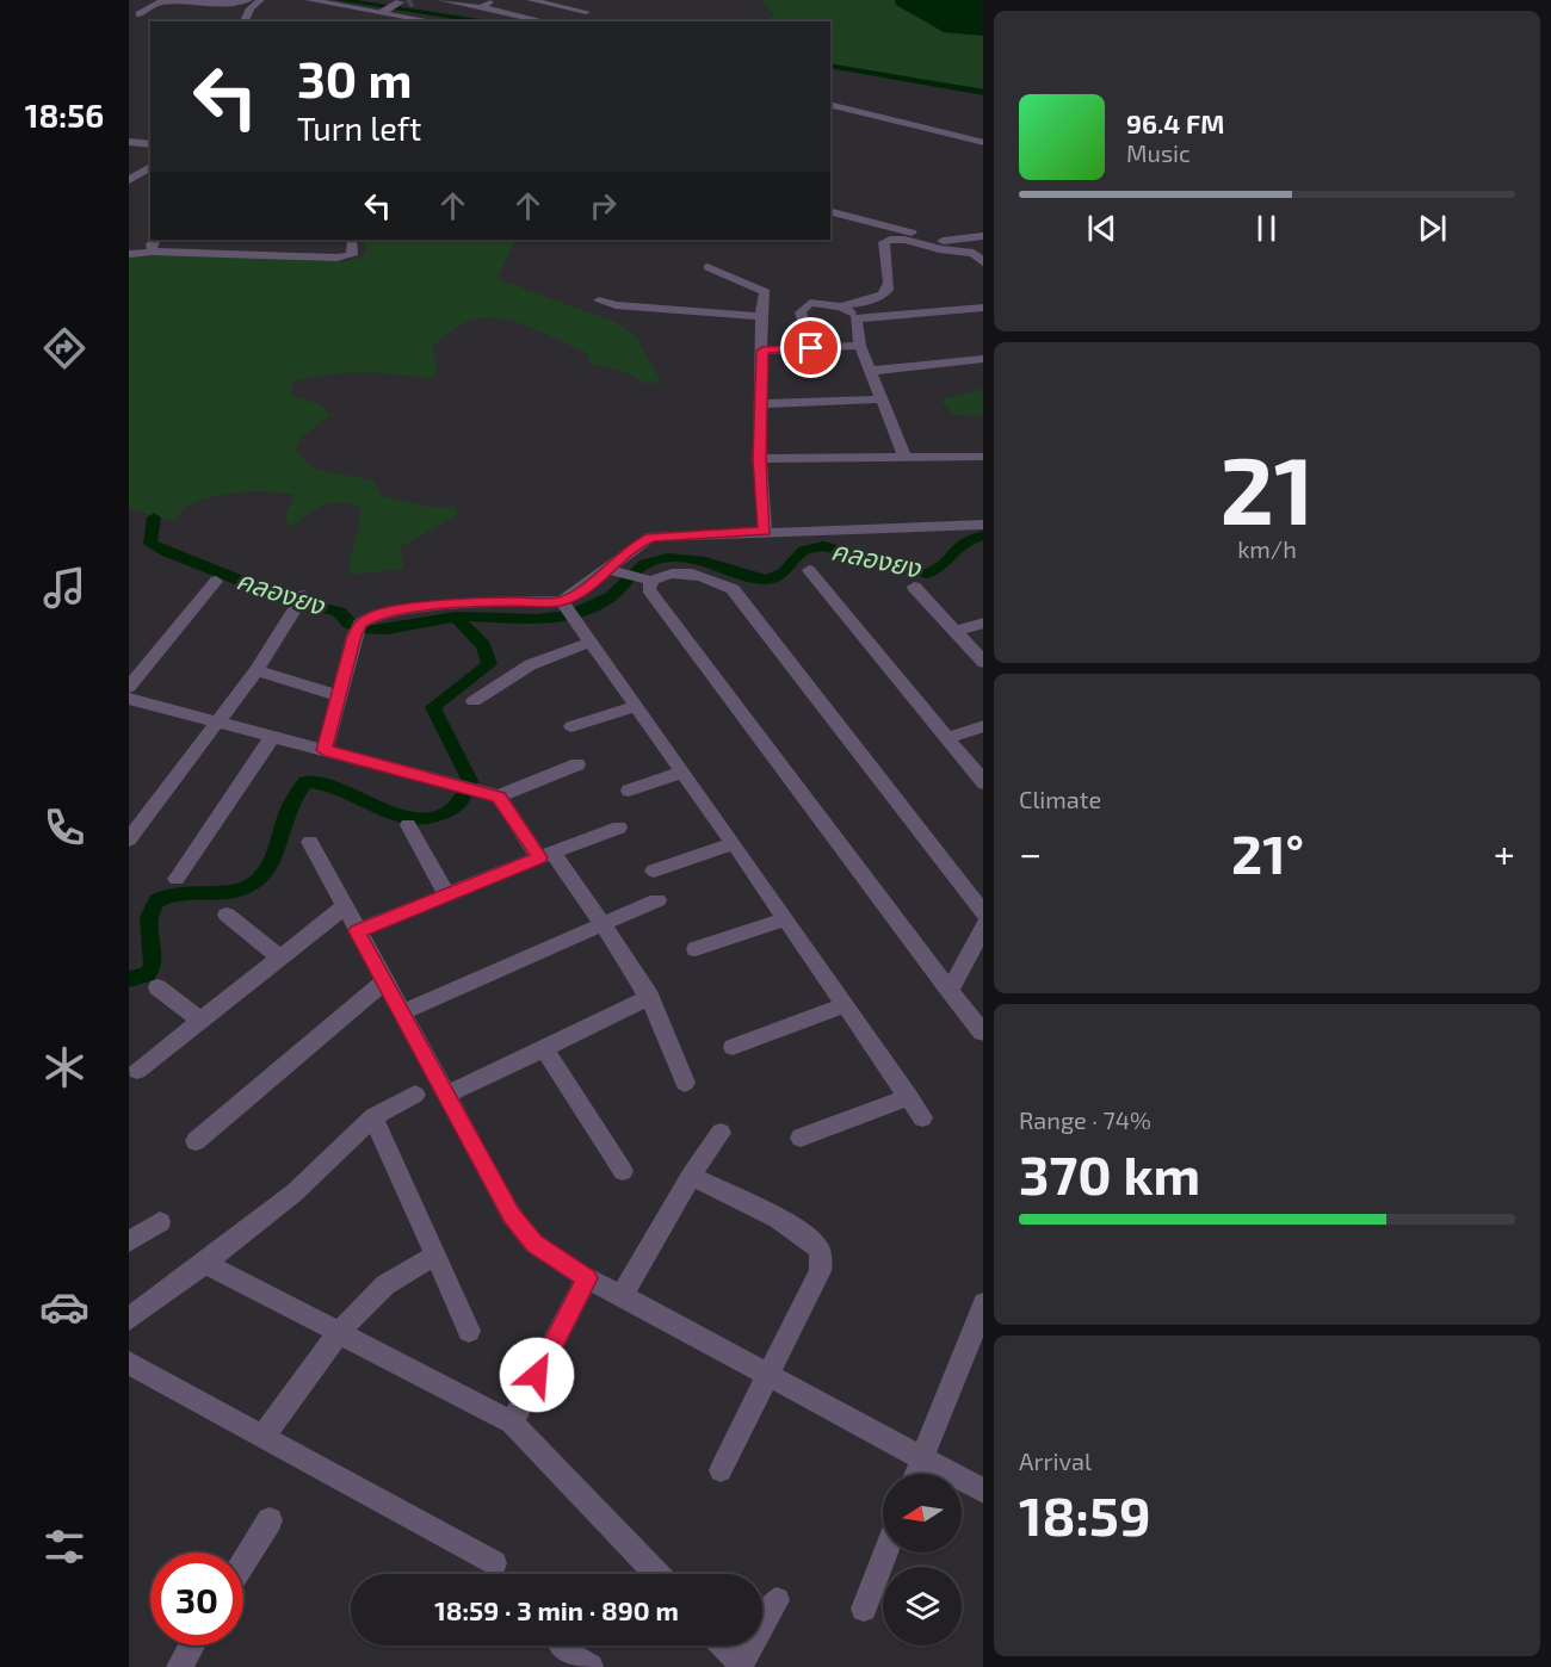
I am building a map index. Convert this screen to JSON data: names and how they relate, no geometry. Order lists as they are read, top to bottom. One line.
{"water":["คลองยง"],"north":"left","page":{"tabs":"18:56","turn":["30 m","Turn left"],"song":["96.4 FM","Music"],"tile":[["21","km/h"],"Climate",["Range · 74%","370 km"],["Arrival","18:59"]],"heat":["−","21°","+"],"limit":"30","trip":"18:59 · 3 min · 890 m"}}
